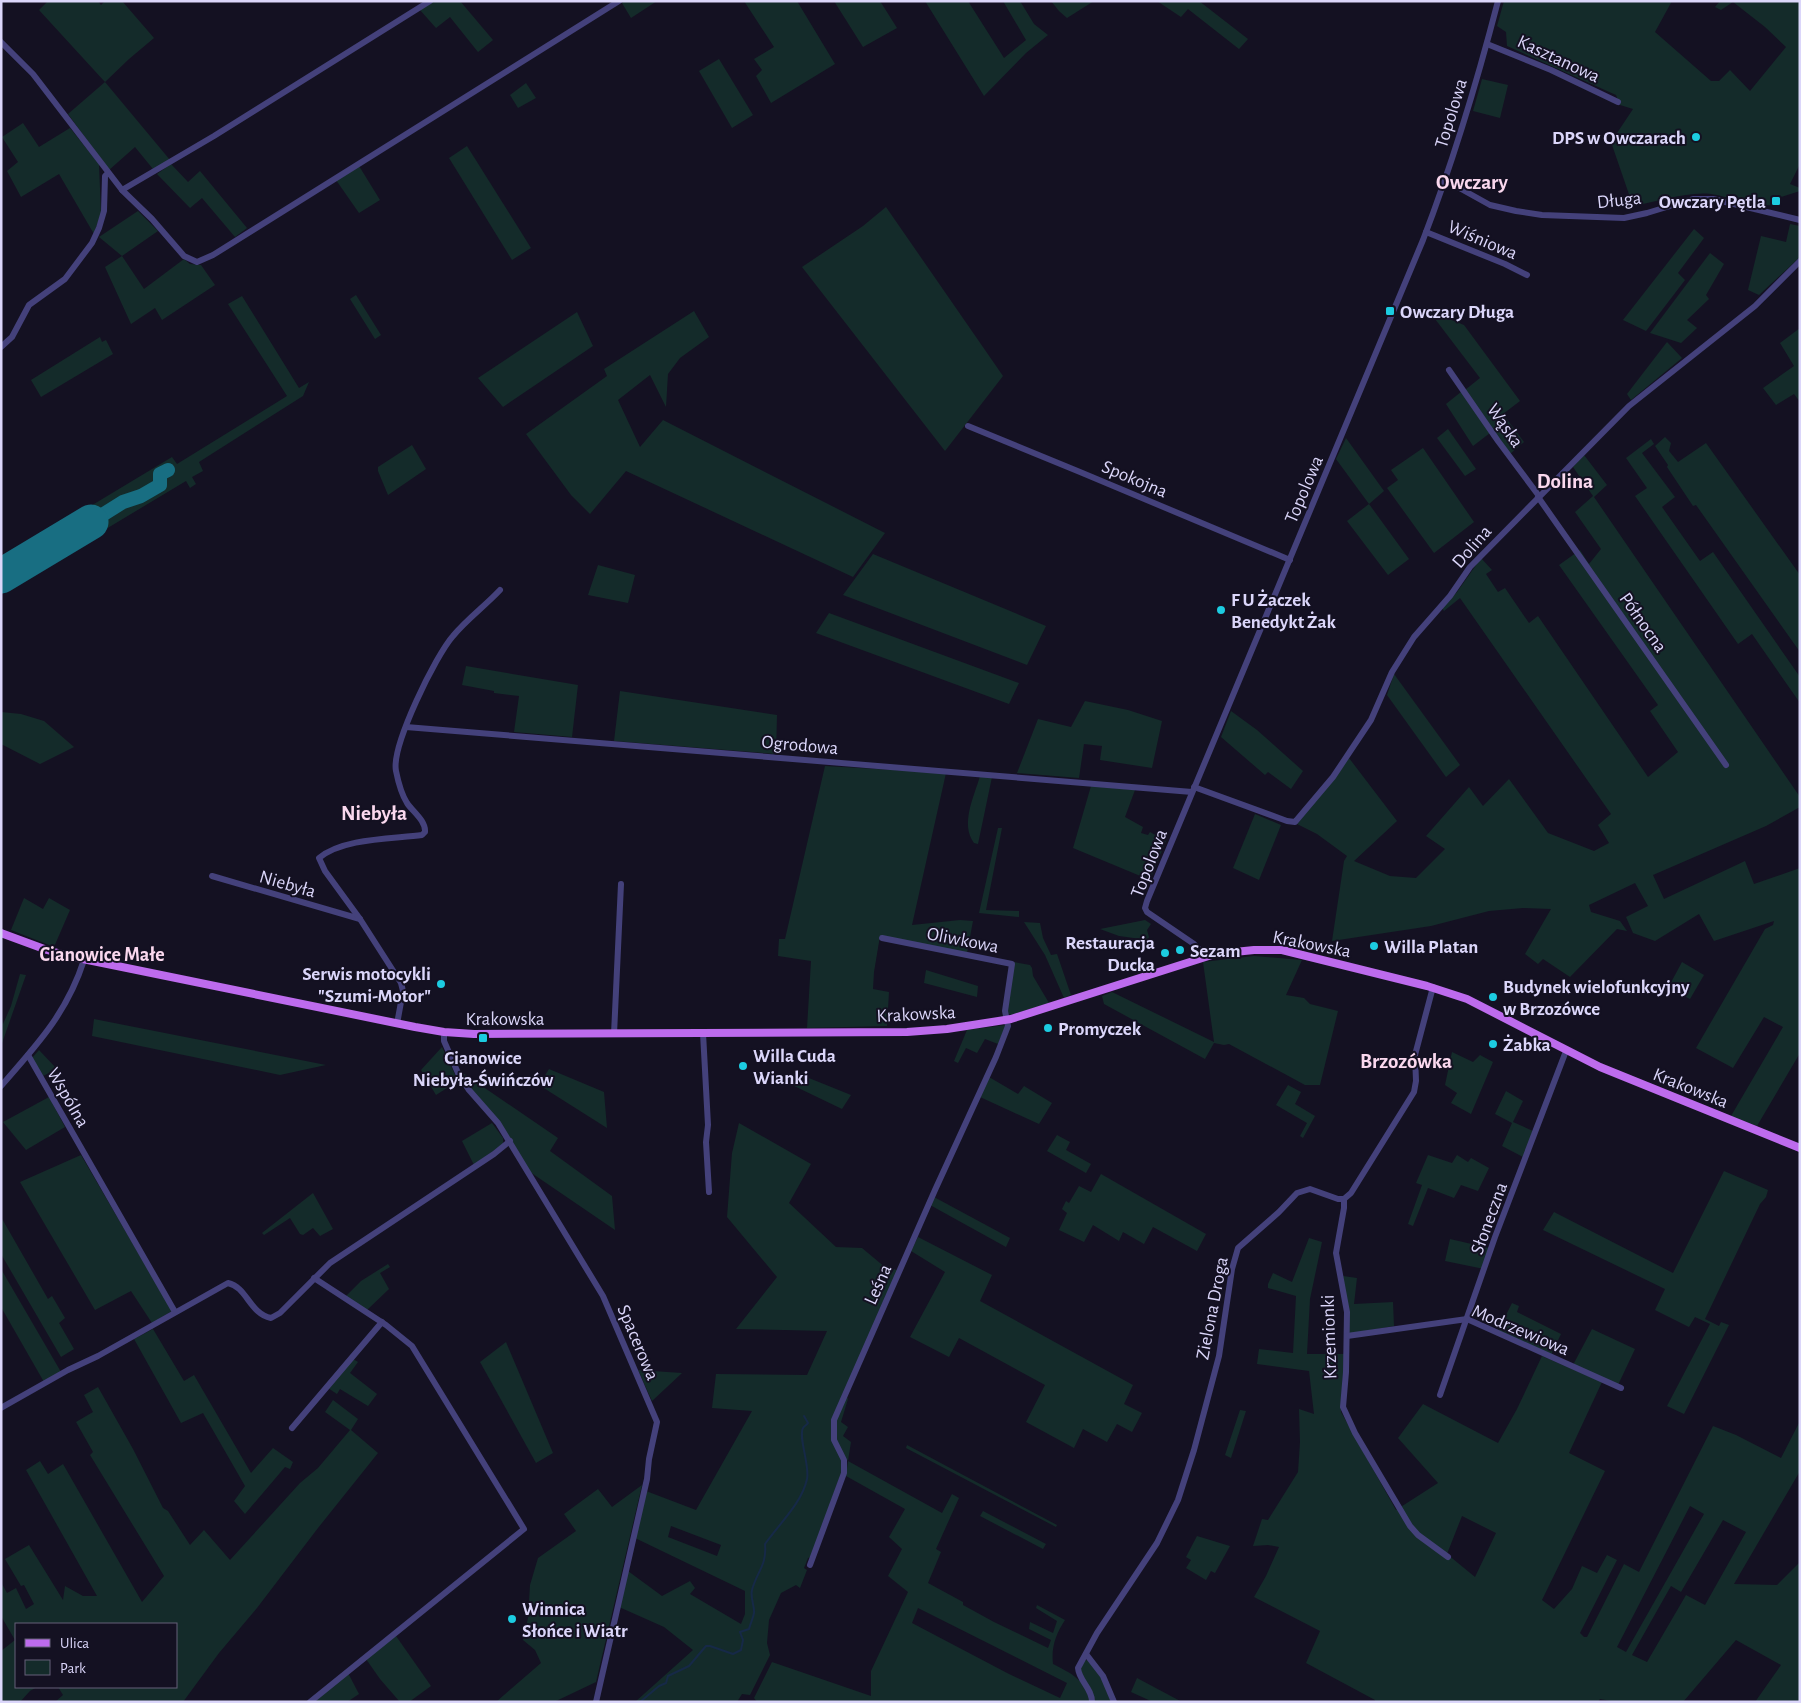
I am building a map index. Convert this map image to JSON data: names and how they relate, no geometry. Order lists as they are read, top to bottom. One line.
{"streets":{"main road":["Krakowska"],"street":["Kasztanowa","Topolowa","Długa","Wiśniowa","Wąska","Spokojna","Dolina","Północna","Ogrodowa","Niebyła","Oliwkowa","Wspólna","Słoneczna","Leśna","Zielona Droga","Modrzewiowa","Krzemionki","Spacerowa"]},"crossings":[["Kasztanowa","Topolowa"],["Topolowa","Długa"],["Topolowa","Wiśniowa"],["Topolowa","Spokojna"],["Topolowa","Dolina"],["Topolowa","Ogrodowa"],["Topolowa","Krakowska"],["Wąska","Dolina"],["Wąska","Północna"],["Dolina","Północna"],["Dolina","Ogrodowa"],["Oliwkowa","Krakowska"],["Oliwkowa","Leśna"],["Krakowska","Słoneczna"],["Krakowska","Leśna"],["Krakowska","Spacerowa"],["Słoneczna","Modrzewiowa"],["Zielona Droga","Krzemionki"],["Modrzewiowa","Krzemionki"]],"districts":["Owczary","Dolina","Niebyła","Cianowice Małe","Brzozówka"],"places":{"other":["DPS w Owczarach","F U Żaczek Benedykt Żak","Willa Platan","Sezam","Restauracja Ducka","Serwis motocykli \"Szumi-Motor\"","Budynek wielofunkcyjny w Brzozówce","Promyczek","Żabka","Willa Cuda Wianki","Winnica Słońce i Wiatr"],"transit":["Owczary Pętla","Owczary Długa","Cianowice Niebyła-Świńczów"]},"legend":["Ulica","Park"]}
